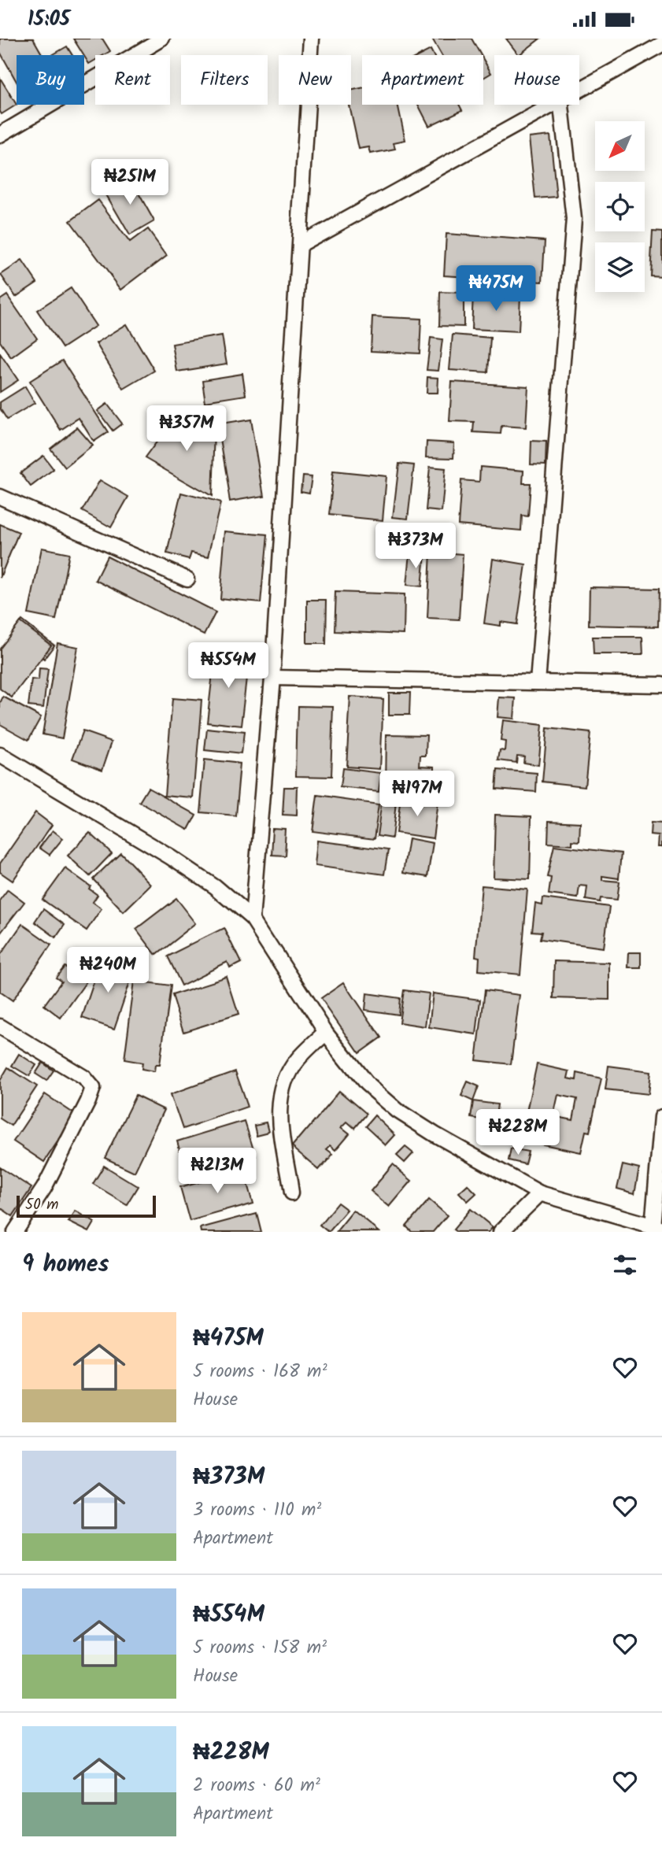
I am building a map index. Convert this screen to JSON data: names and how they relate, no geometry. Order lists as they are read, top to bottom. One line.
{"scale_bar":"50 m","north":"bottom left","page":{"status":"15:05","chip":["Buy","Rent","Filters","New","Apartment","House"],"price":["₦251M","₦475M","₦357M","₦373M","₦554M","₦197M","₦240M","₦228M","₦213M"],"scale":"50 m","heading":"9 homes","list":[{"name":"₦475M","note":"5 rooms · 168 m² · House"},{"name":"₦373M","note":"3 rooms · 110 m² · Apartment"},{"name":"₦554M","note":"5 rooms · 158 m² · House"},{"name":"₦228M","note":"2 rooms · 60 m² · Apartment"}]}}
